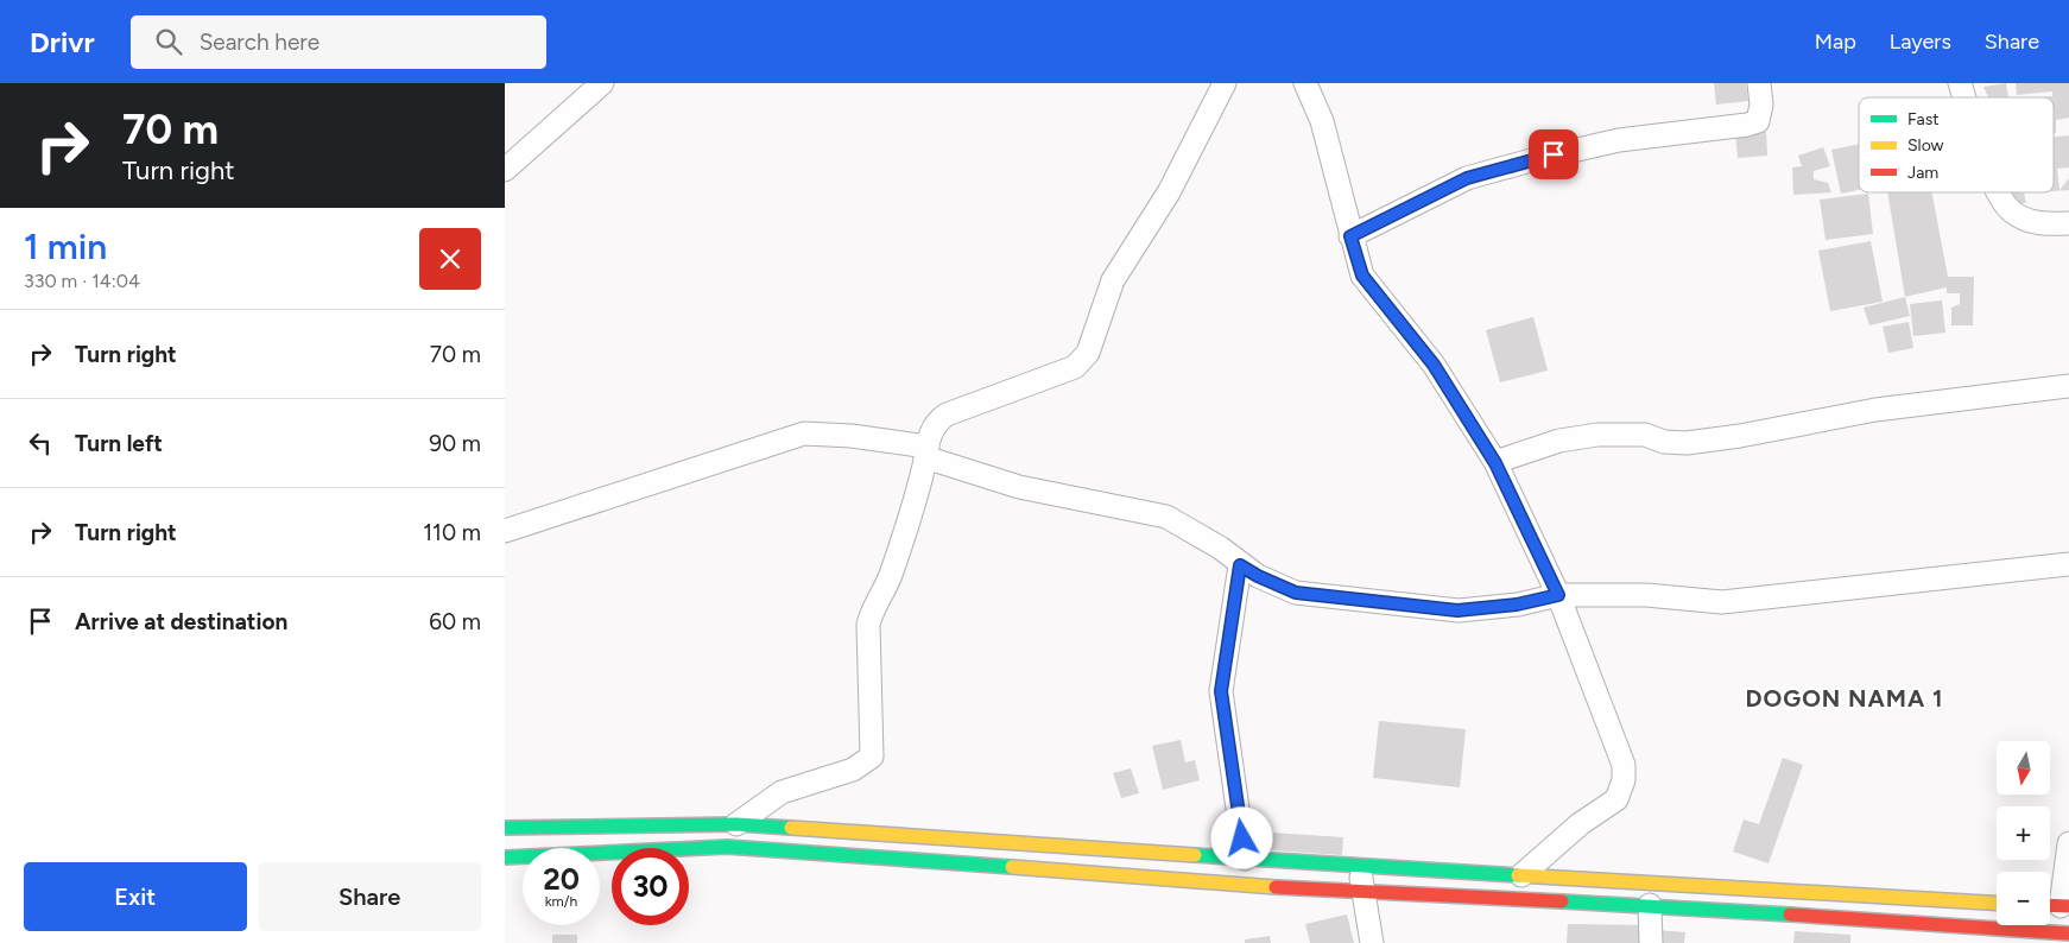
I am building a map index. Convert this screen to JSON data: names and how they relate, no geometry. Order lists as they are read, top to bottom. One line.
{"districts":["DOGON NAMA 1"],"legend":["Fast","Slow","Jam"],"north":"bottom","page":{"header":"Drivr","search":"Search here","nav":["Map","Layers","Share"],"turn":["70 m","Turn right"],"heading":["1 min","330 m · 14:04"],"list":[{"name":"Turn right","value":"70 m"},{"name":"Turn left","value":"90 m"},{"name":"Turn right","value":"110 m"},{"name":"Arrive at destination","value":"60 m"}],"map_buttons":["+","−"],"speed":"20 km/h","limit":"30","buttons":["Exit","Share"]}}
